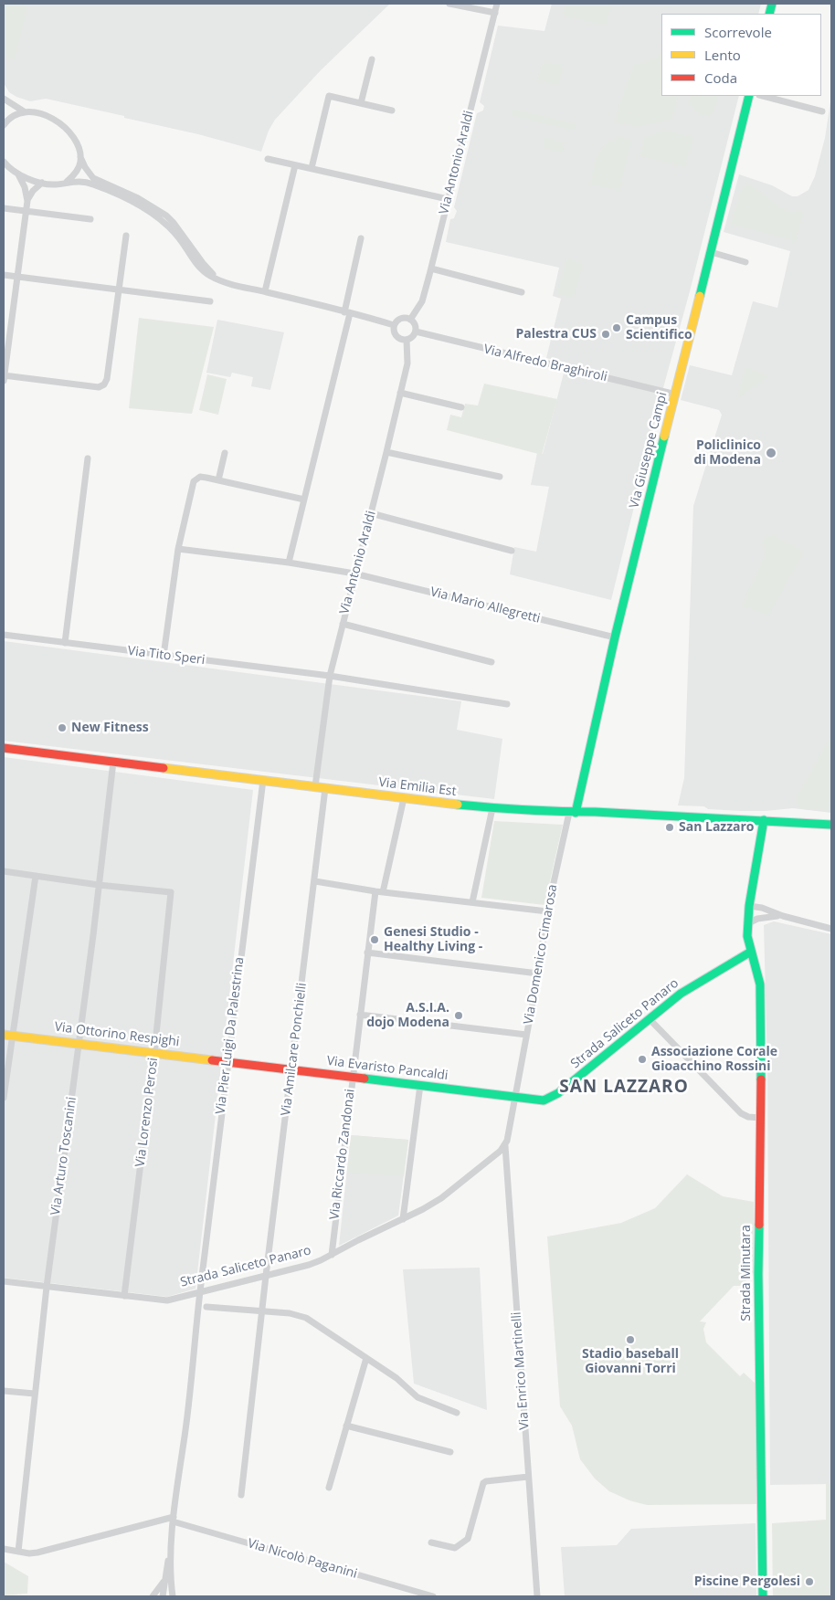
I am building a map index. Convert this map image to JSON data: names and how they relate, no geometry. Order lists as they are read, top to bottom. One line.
{"streets":{"street":["Via Antonio Araldi","Via Alfredo Braghiroli","Via Giuseppe Campi","Via Mario Allegretti","Via Tito Speri","Via Emilia Est","Via Domenico Cimarosa","Strada Saliceto Panaro","Via Ottorino Respighi","Via Pier Luigi Da Palestrina","Via Amilcare Ponchielli","Via Evaristo Pancaldi","Via Lorenzo Perosi","Via Riccardo Zandonai","Via Arturo Toscanini","Strada Minutara","Via Enrico Martinelli","Via Nicolò Paganini"]},"crossings":[["Via Antonio Araldi","Via Alfredo Braghiroli"],["Via Antonio Araldi","Via Mario Allegretti"],["Via Antonio Araldi","Via Tito Speri"],["Via Antonio Araldi","Via Emilia Est"],["Via Alfredo Braghiroli","Via Giuseppe Campi"],["Via Giuseppe Campi","Via Mario Allegretti"],["Via Giuseppe Campi","Via Emilia Est"],["Via Giuseppe Campi","Via Domenico Cimarosa"],["Via Emilia Est","Via Domenico Cimarosa"],["Via Emilia Est","Via Pier Luigi Da Palestrina"],["Via Emilia Est","Via Amilcare Ponchielli"],["Via Emilia Est","Via Riccardo Zandonai"],["Via Emilia Est","Via Arturo Toscanini"],["Via Domenico Cimarosa","Via Evaristo Pancaldi"],["Strada Saliceto Panaro","Via Pier Luigi Da Palestrina"],["Strada Saliceto Panaro","Via Amilcare Ponchielli"],["Strada Saliceto Panaro","Via Evaristo Pancaldi"],["Strada Saliceto Panaro","Via Lorenzo Perosi"],["Strada Saliceto Panaro","Via Riccardo Zandonai"],["Strada Saliceto Panaro","Via Arturo Toscanini"],["Strada Saliceto Panaro","Strada Minutara"],["Strada Saliceto Panaro","Via Enrico Martinelli"],["Via Ottorino Respighi","Via Pier Luigi Da Palestrina"],["Via Ottorino Respighi","Via Evaristo Pancaldi"],["Via Ottorino Respighi","Via Lorenzo Perosi"],["Via Ottorino Respighi","Via Arturo Toscanini"],["Via Pier Luigi Da Palestrina","Via Evaristo Pancaldi"],["Via Pier Luigi Da Palestrina","Via Nicolò Paganini"],["Via Amilcare Ponchielli","Via Evaristo Pancaldi"],["Via Evaristo Pancaldi","Via Riccardo Zandonai"],["Via Lorenzo Perosi","Via Arturo Toscanini"]],"districts":["SAN LAZZARO"],"places":["Campus Scientifico","Palestra CUS","Policlinico di Modena","New Fitness","San Lazzaro","Genesi Studio - Healthy Living -","A.S.I.A. dojo Modena","Associazione Corale Gioacchino Rossini","Stadio baseball Giovanni Torri","Piscine Pergolesi"],"legend":["Scorrevole","Lento","Coda"]}
